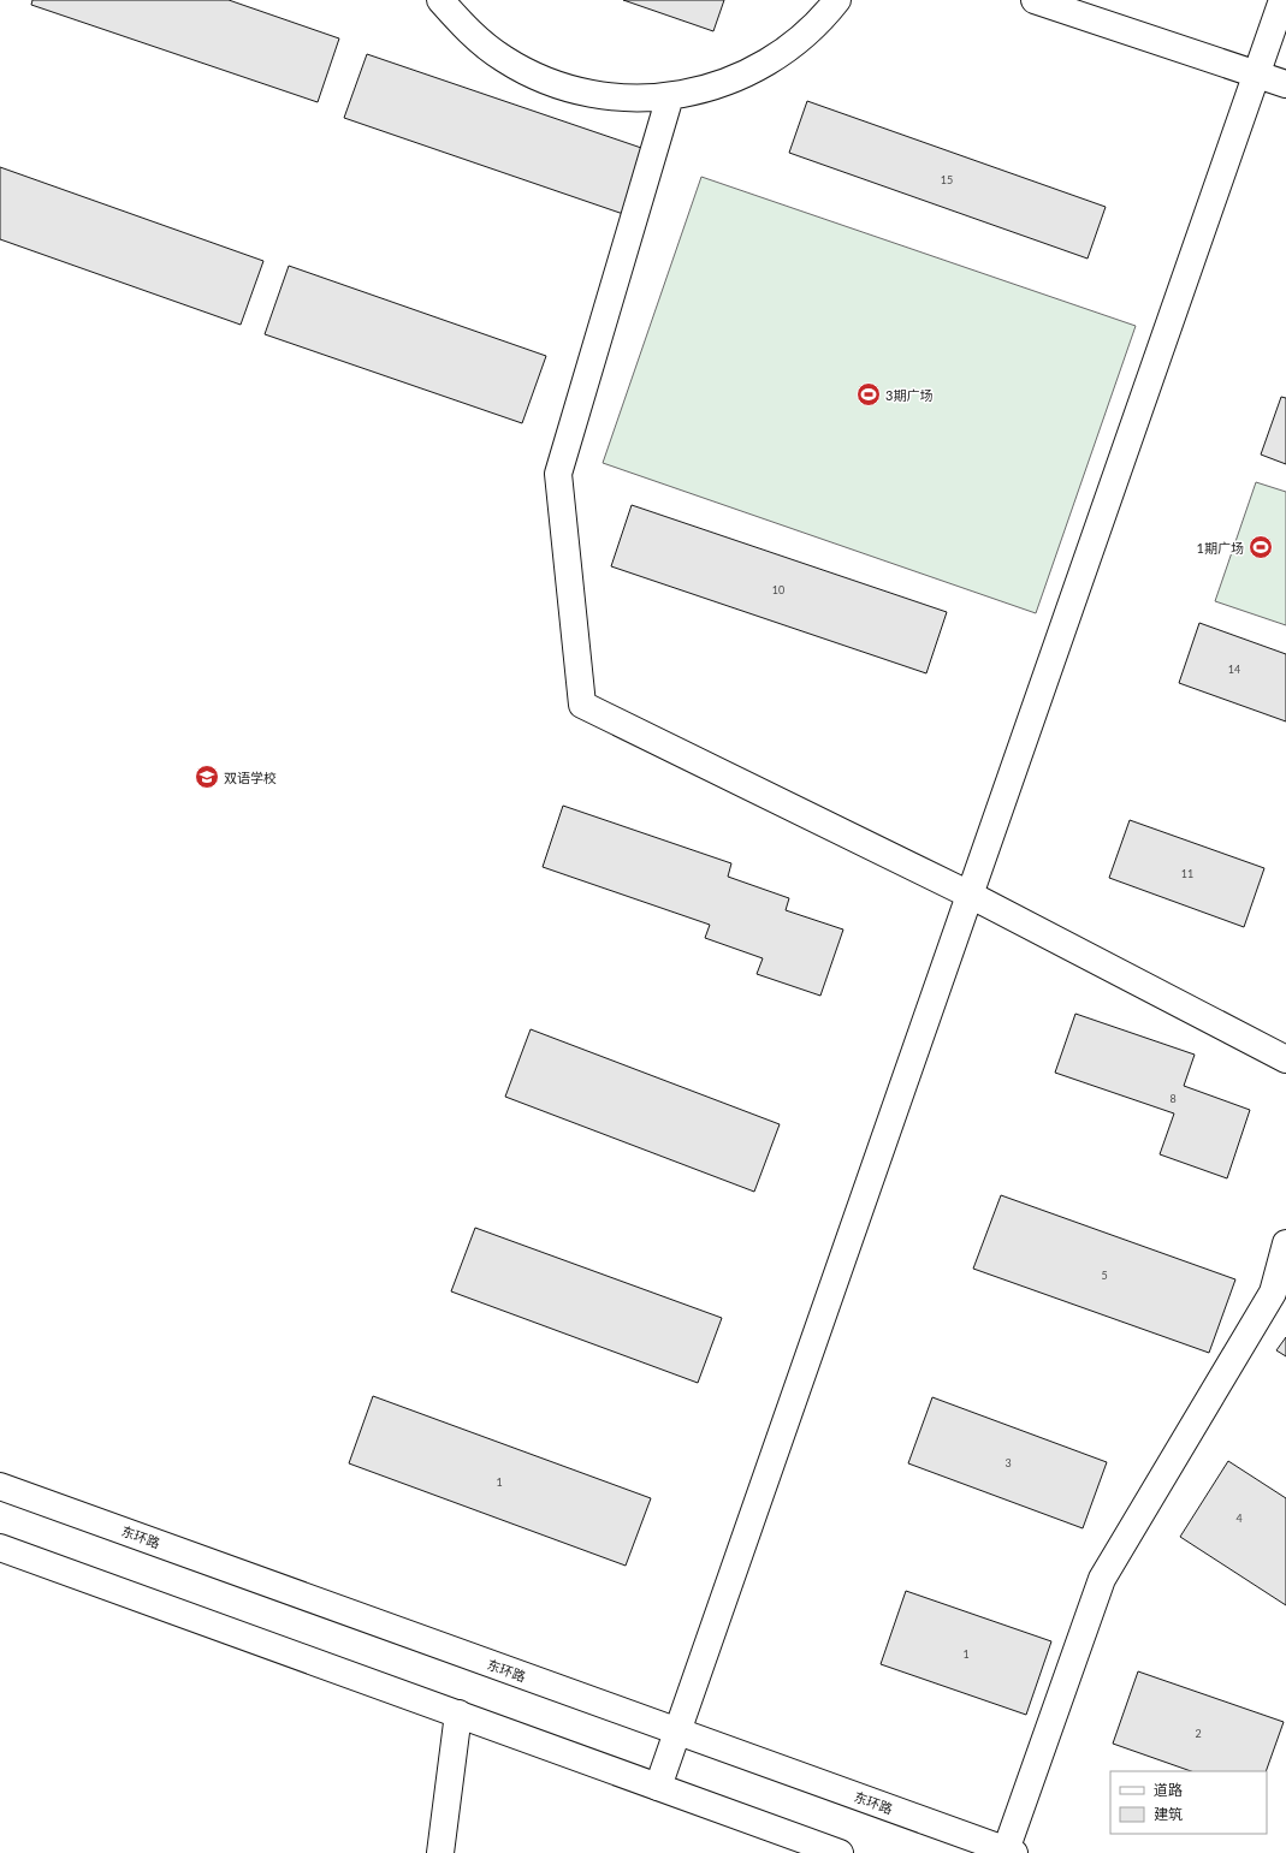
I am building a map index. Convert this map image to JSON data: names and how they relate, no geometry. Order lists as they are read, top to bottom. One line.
{"streets":{"street":["东环路"]},"places":{"sports":["3期广场","1期广场"],"school or university":["双语学校"]},"house_numbers":["15","10","14","11","8","5","3","1","4","1","2"],"legend":["道路","建筑"]}
